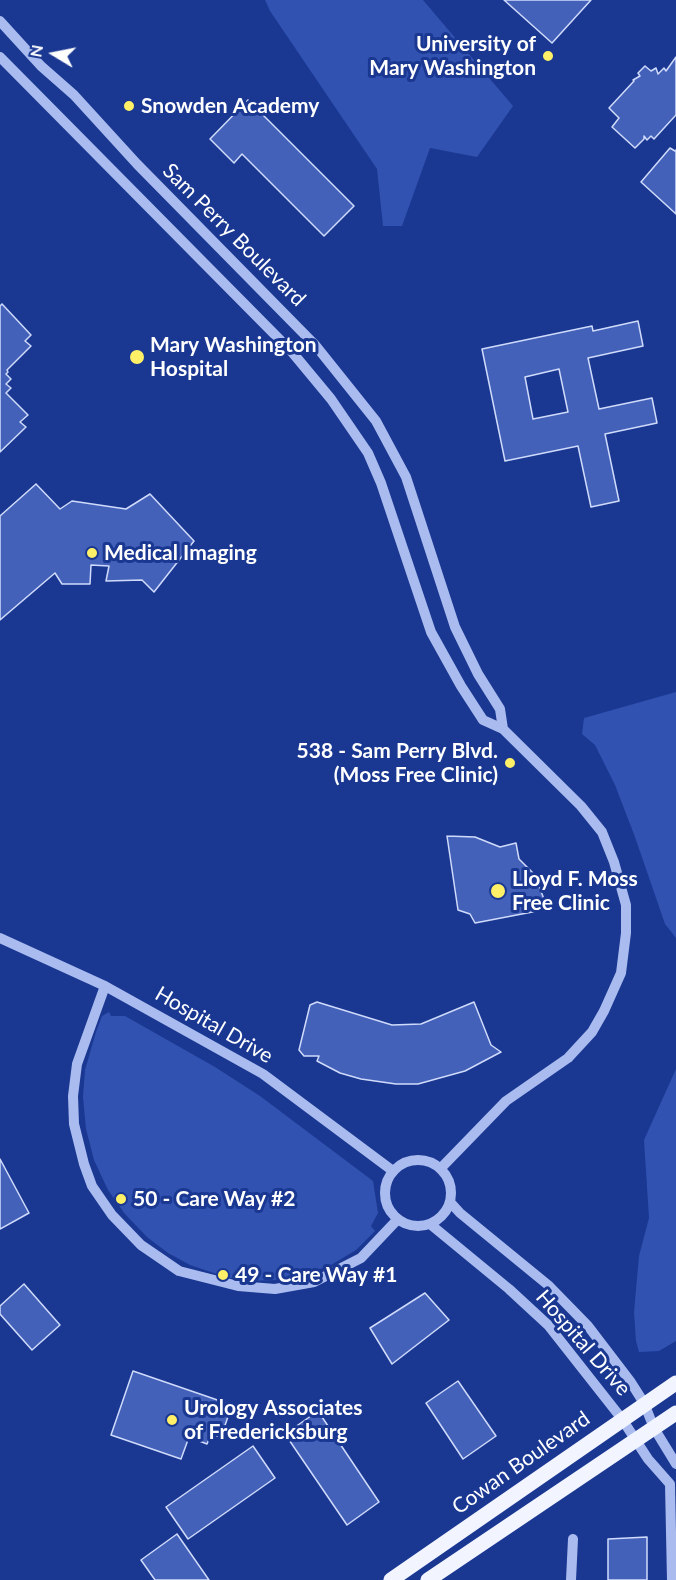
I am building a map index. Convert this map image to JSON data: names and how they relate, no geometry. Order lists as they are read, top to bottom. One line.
{"streets":{"main road":["Cowan Boulevard"],"street":["Sam Perry Boulevard","Hospital Drive"]},"crossings":[["Sam Perry Boulevard","Hospital Drive"],["Hospital Drive","Cowan Boulevard"]],"places":["University of Mary Washington","Snowden Academy","Mary Washington Hospital","Medical Imaging","538 - Sam Perry Blvd. (Moss Free Clinic)","Lloyd F. Moss Free Clinic","50 - Care Way #2","49 - Care Way #1","Urology Associates of Fredericksburg"],"north":"left"}
